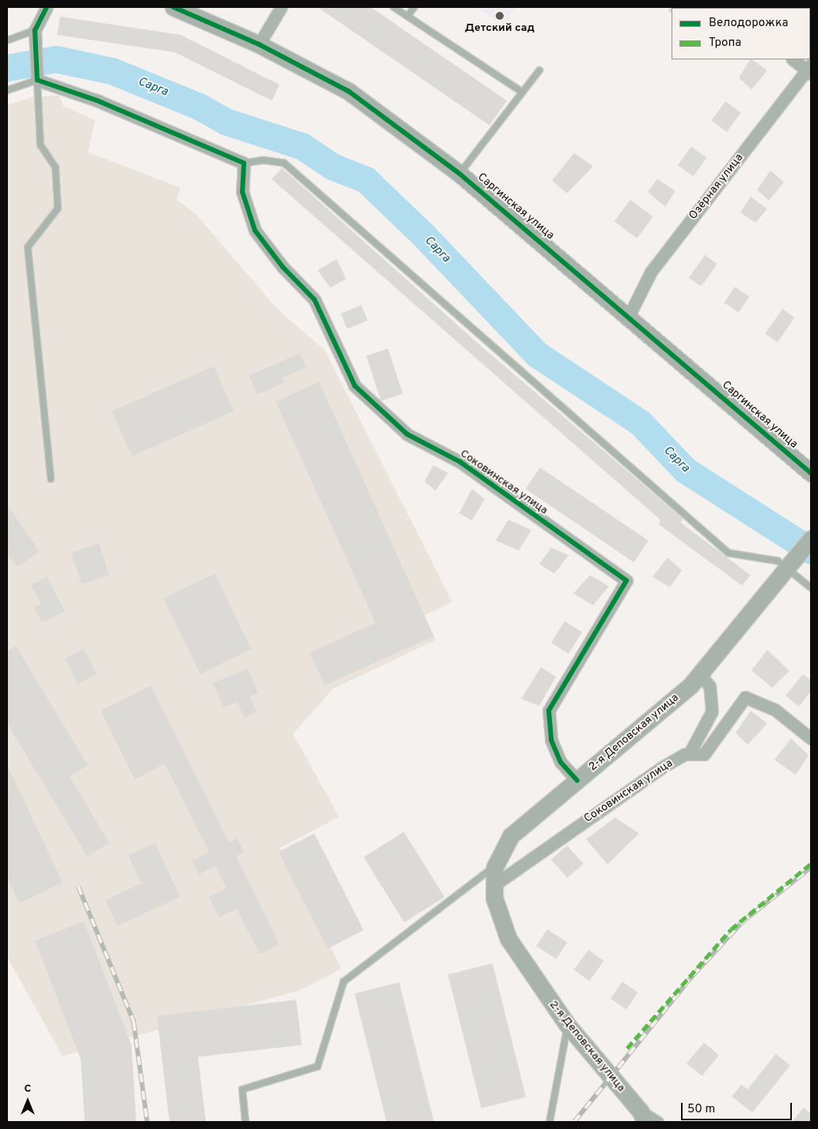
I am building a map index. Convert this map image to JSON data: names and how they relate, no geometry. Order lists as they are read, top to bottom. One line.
{"streets":{"street":["Озёрная улица","Саргинская улица","Соковинская улица","2-я Деповская улица"]},"crossings":[["Озёрная улица","Саргинская улица"],["Соковинская улица","2-я Деповская улица"]],"water":["Сарга"],"places":["Детский сад"],"legend":["Велодорожка","Тропа"],"scale_bar":"50 m","north":"top"}
